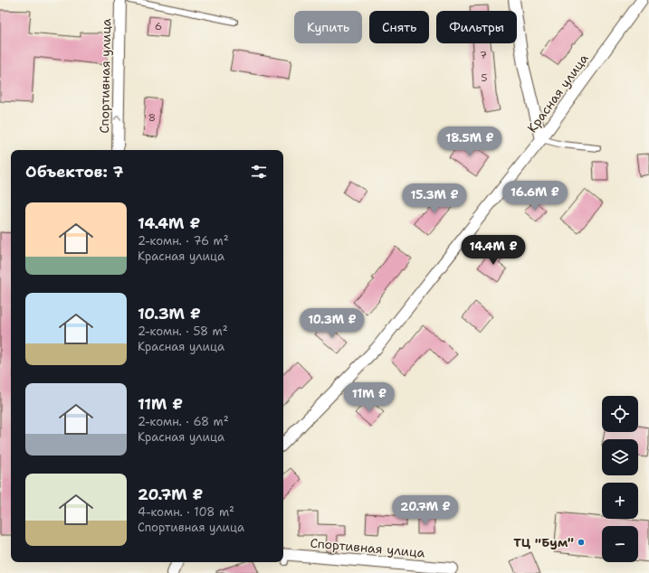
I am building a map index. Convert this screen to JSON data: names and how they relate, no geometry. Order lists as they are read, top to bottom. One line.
{"streets":{"street":["Спортивная улица","Красная улица"]},"one_way":["Спортивная улица"],"places":["ТЦ \"Бум\""],"house_numbers":["6","7","5","8"],"page":{"chip":["Купить","Снять","Фильтры"],"price":["18.5M ₽","16.6M ₽","15.3M ₽","14.4M ₽","10.3M ₽","11M ₽","20.7M ₽"],"heading":"Объектов: 7","list":[{"name":"14.4M ₽","note":"2-комн. · 76 m² · Красная улица"},{"name":"10.3M ₽","note":"2-комн. · 58 m² · Красная улица"},{"name":"11M ₽","note":"2-комн. · 68 m² · Красная улица"},{"name":"20.7M ₽","note":"4-комн. · 108 m² · Спортивная улица"}],"map_buttons":["+","−"]}}
